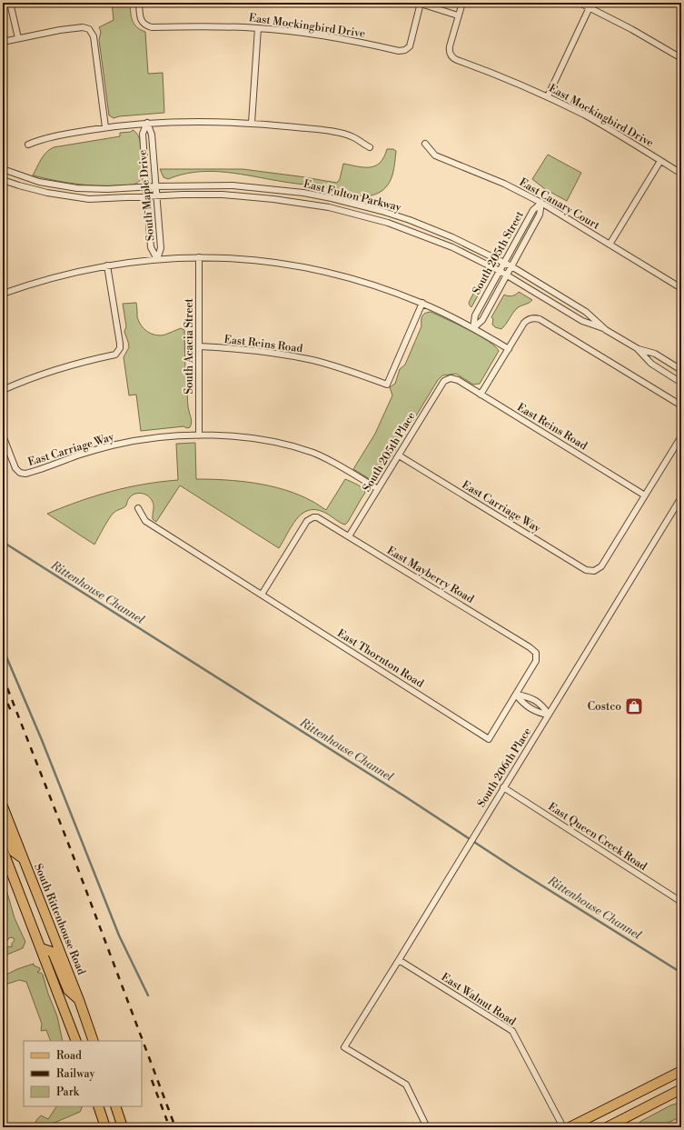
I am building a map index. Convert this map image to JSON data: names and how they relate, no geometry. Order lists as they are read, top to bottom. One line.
{"streets":{"main road":["South Rittenhouse Road"],"street":["East Mockingbird Drive","South Maple Drive","East Fulton Parkway","East Canary Court","South 205th Street","East Reins Road","South Acacia Street","East Carriage Way","South 205th Place","East Mayberry Road","East Thornton Road","South 206th Place","East Queen Creek Road","East Walnut Road"]},"crossings":[["South Maple Drive","East Fulton Parkway"],["East Fulton Parkway","South 205th Street"],["East Canary Court","South 205th Street"],["East Reins Road","South Acacia Street"],["East Reins Road","East Carriage Way"],["East Reins Road","South 205th Place"],["South Acacia Street","East Carriage Way"],["East Carriage Way","South 205th Place"],["South 205th Place","East Mayberry Road"],["East Mayberry Road","East Thornton Road"],["South 206th Place","East Queen Creek Road"],["South 206th Place","East Walnut Road"]],"water":["Rittenhouse Channel"],"places":{"shop":["Costco"]},"legend":["Road","Railway","Park"]}
